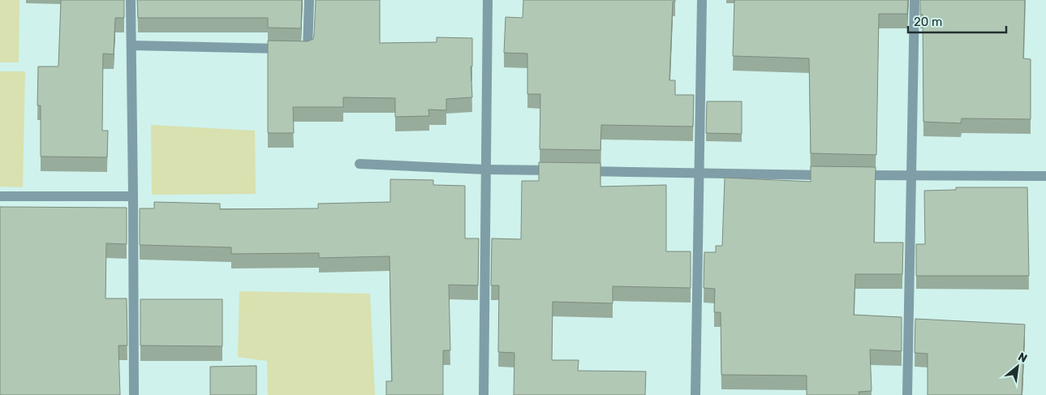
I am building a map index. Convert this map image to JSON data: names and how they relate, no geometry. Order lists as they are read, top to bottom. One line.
{"scale_bar":"20 m","north":"top right"}
